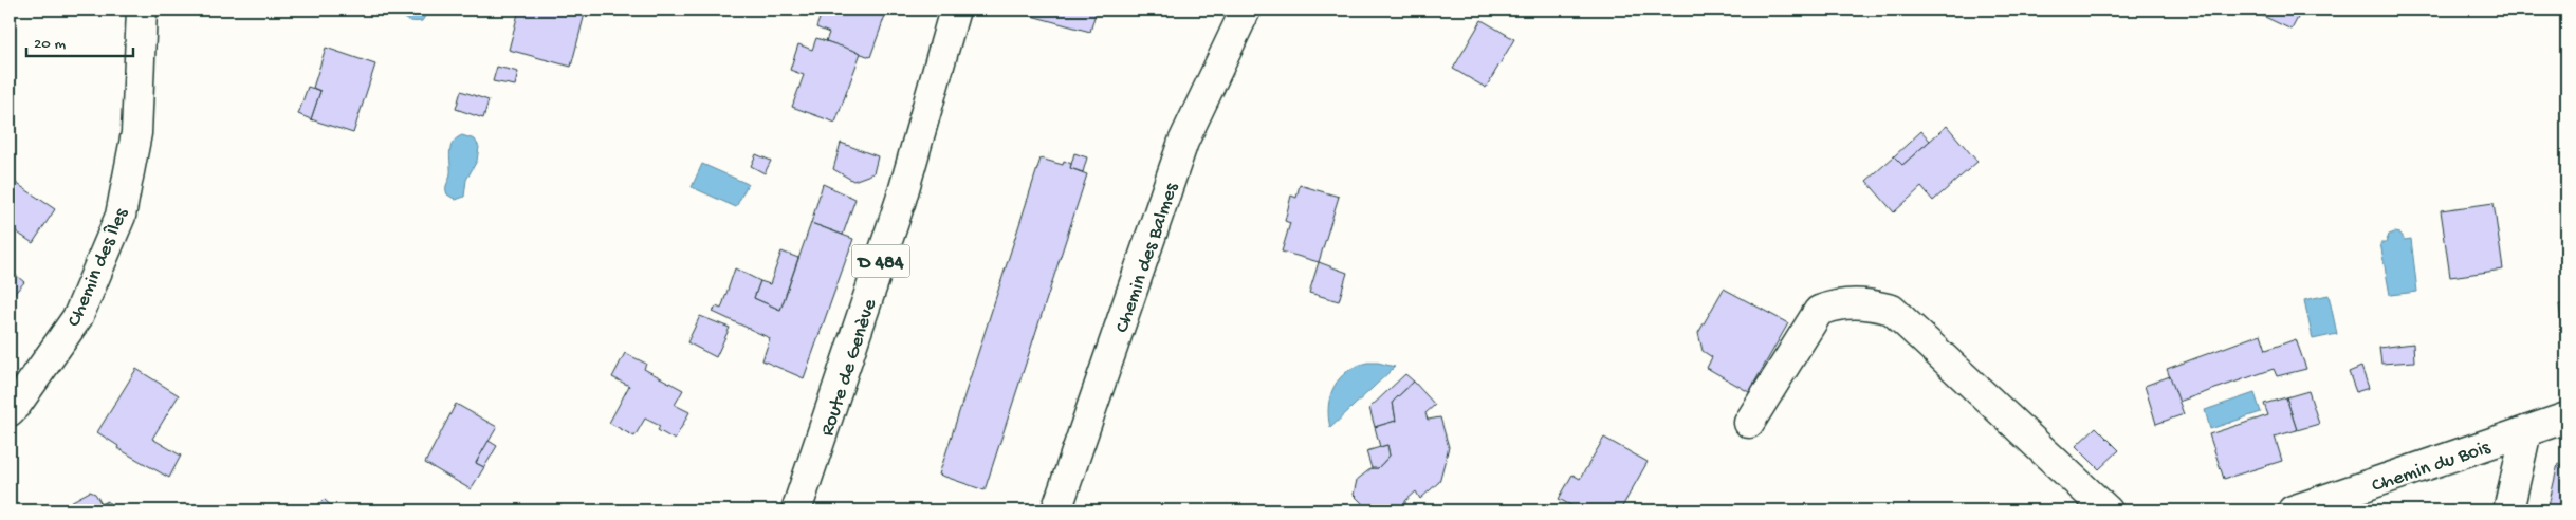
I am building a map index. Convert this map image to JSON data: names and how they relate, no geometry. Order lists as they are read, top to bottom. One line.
{"streets":{"street":["Chemin des Balmes","D 484","Chemin des Îles","Route de Genève","Chemin du Bois"]},"scale_bar":"20 m"}
